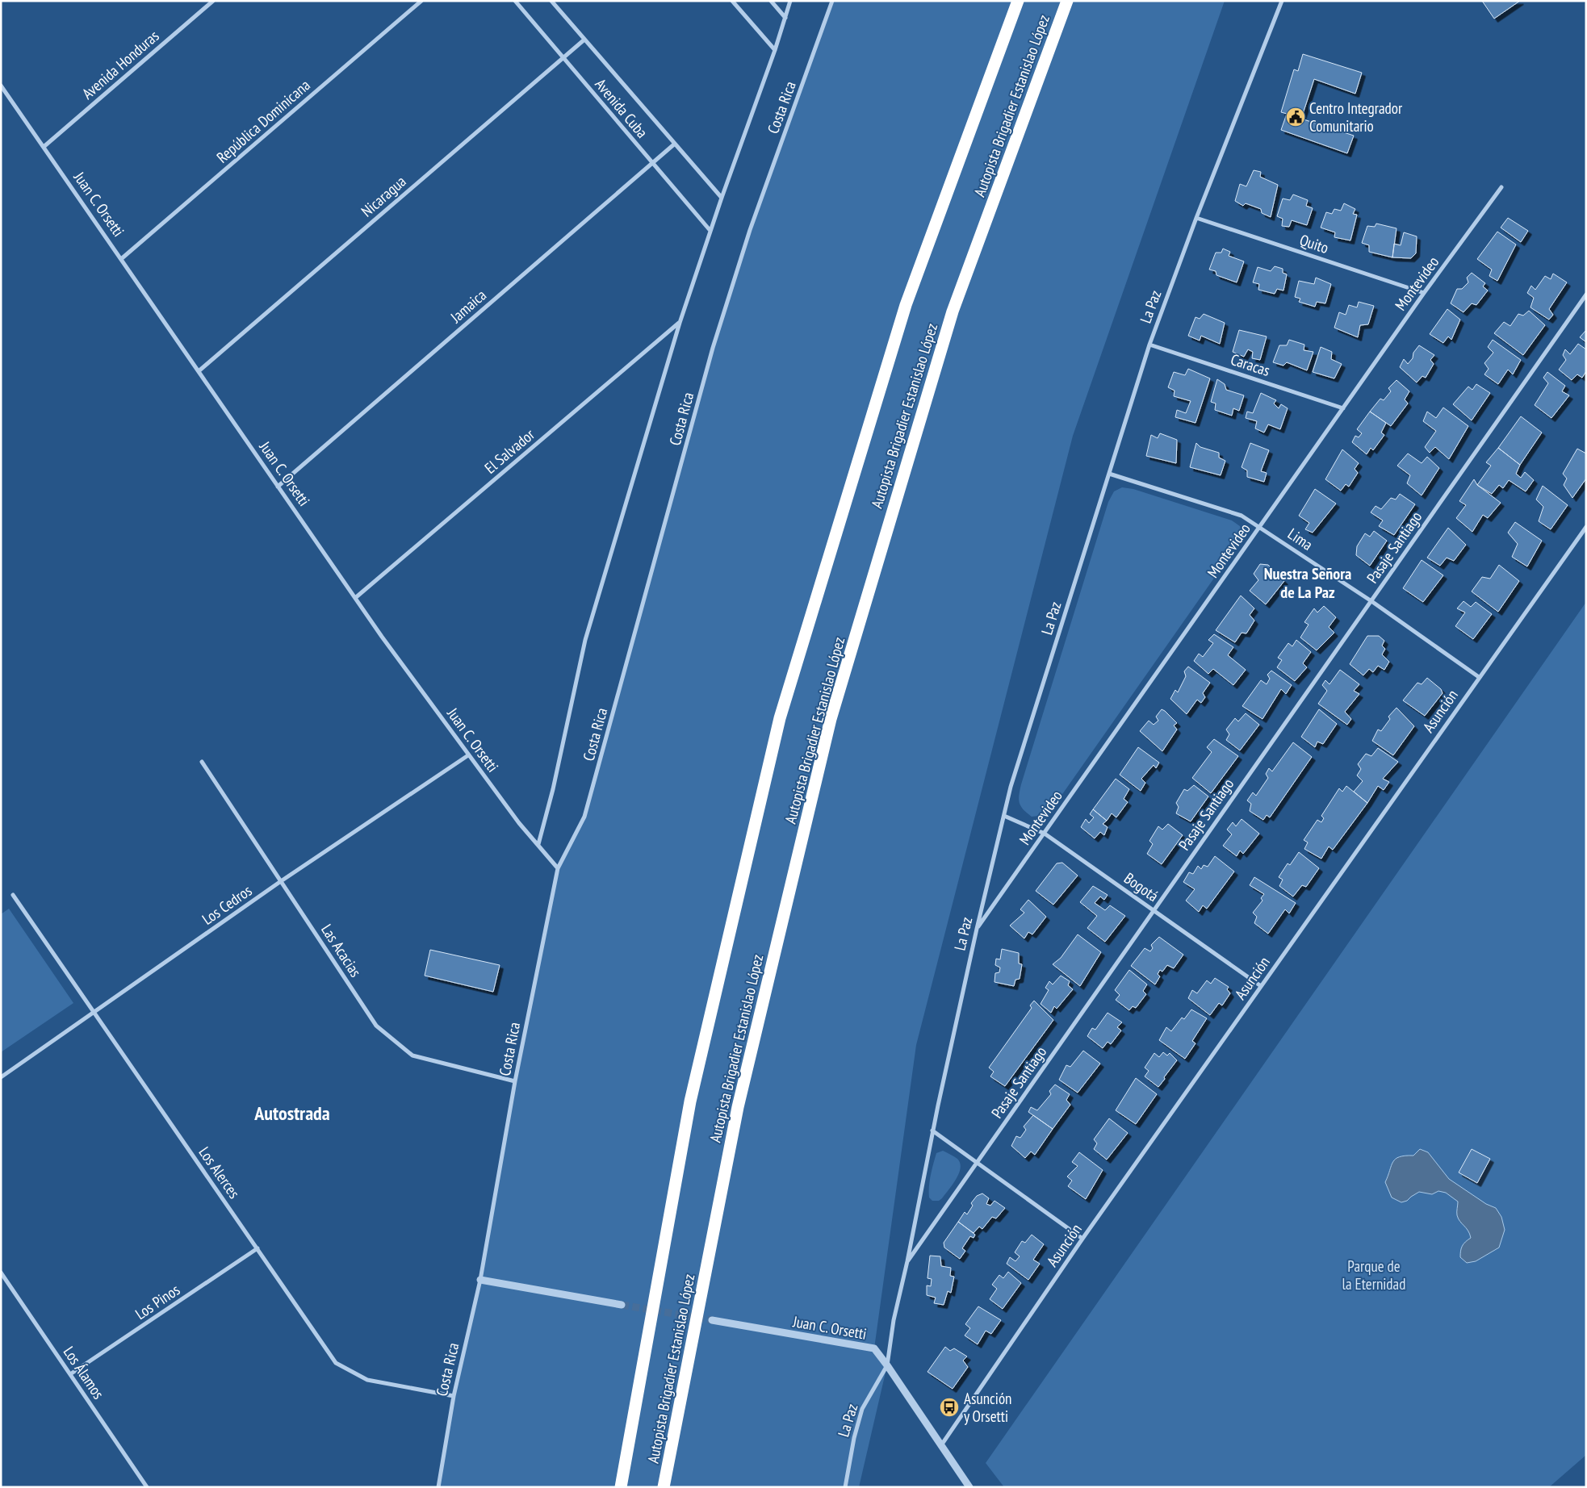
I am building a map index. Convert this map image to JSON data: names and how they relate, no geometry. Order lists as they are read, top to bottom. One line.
{"streets":{"highway":["Autopista Brigadier Estanislao López"],"street":["Avenida Honduras","Costa Rica","Avenida Cuba","República Dominicana","Nicaragua","Juan C. Orsetti","Quito","Montevideo","Jamaica","La Paz","Caracas","El Salvador","Lima","Pasaje Santiago","Asunción","Bogotá","Los Cedros","Las Acacias","Los Alerces","Los Pinos","Los Álamos"]},"crossings":[["Avenida Honduras","Juan C. Orsetti"],["Costa Rica","Avenida Cuba"],["Costa Rica","Juan C. Orsetti"],["Costa Rica","El Salvador"],["Costa Rica","Las Acacias"],["Costa Rica","Los Alerces"],["Avenida Cuba","Nicaragua"],["Avenida Cuba","Jamaica"],["República Dominicana","Juan C. Orsetti"],["Nicaragua","Juan C. Orsetti"],["Juan C. Orsetti","Jamaica"],["Juan C. Orsetti","La Paz"],["Juan C. Orsetti","El Salvador"],["Juan C. Orsetti","Pasaje Santiago"],["Juan C. Orsetti","Asunción"],["Juan C. Orsetti","Los Cedros"],["Quito","Montevideo"],["Quito","La Paz"],["Montevideo","La Paz"],["Montevideo","Caracas"],["Montevideo","Lima"],["Montevideo","Bogotá"],["La Paz","Caracas"],["La Paz","Lima"],["La Paz","Pasaje Santiago"],["La Paz","Bogotá"],["Lima","Pasaje Santiago"],["Lima","Asunción"],["Pasaje Santiago","Bogotá"],["Asunción","Bogotá"],["Los Cedros","Las Acacias"],["Los Cedros","Los Alerces"],["Los Alerces","Los Pinos"],["Los Pinos","Los Álamos"]],"districts":["Nuestra Señora de La Paz","Autostrada"],"parks":["Parque de la Eternidad"],"places":{"public building":["Centro Integrador Comunitario"],"bus stop":["Asunción y Orsetti"]}}
